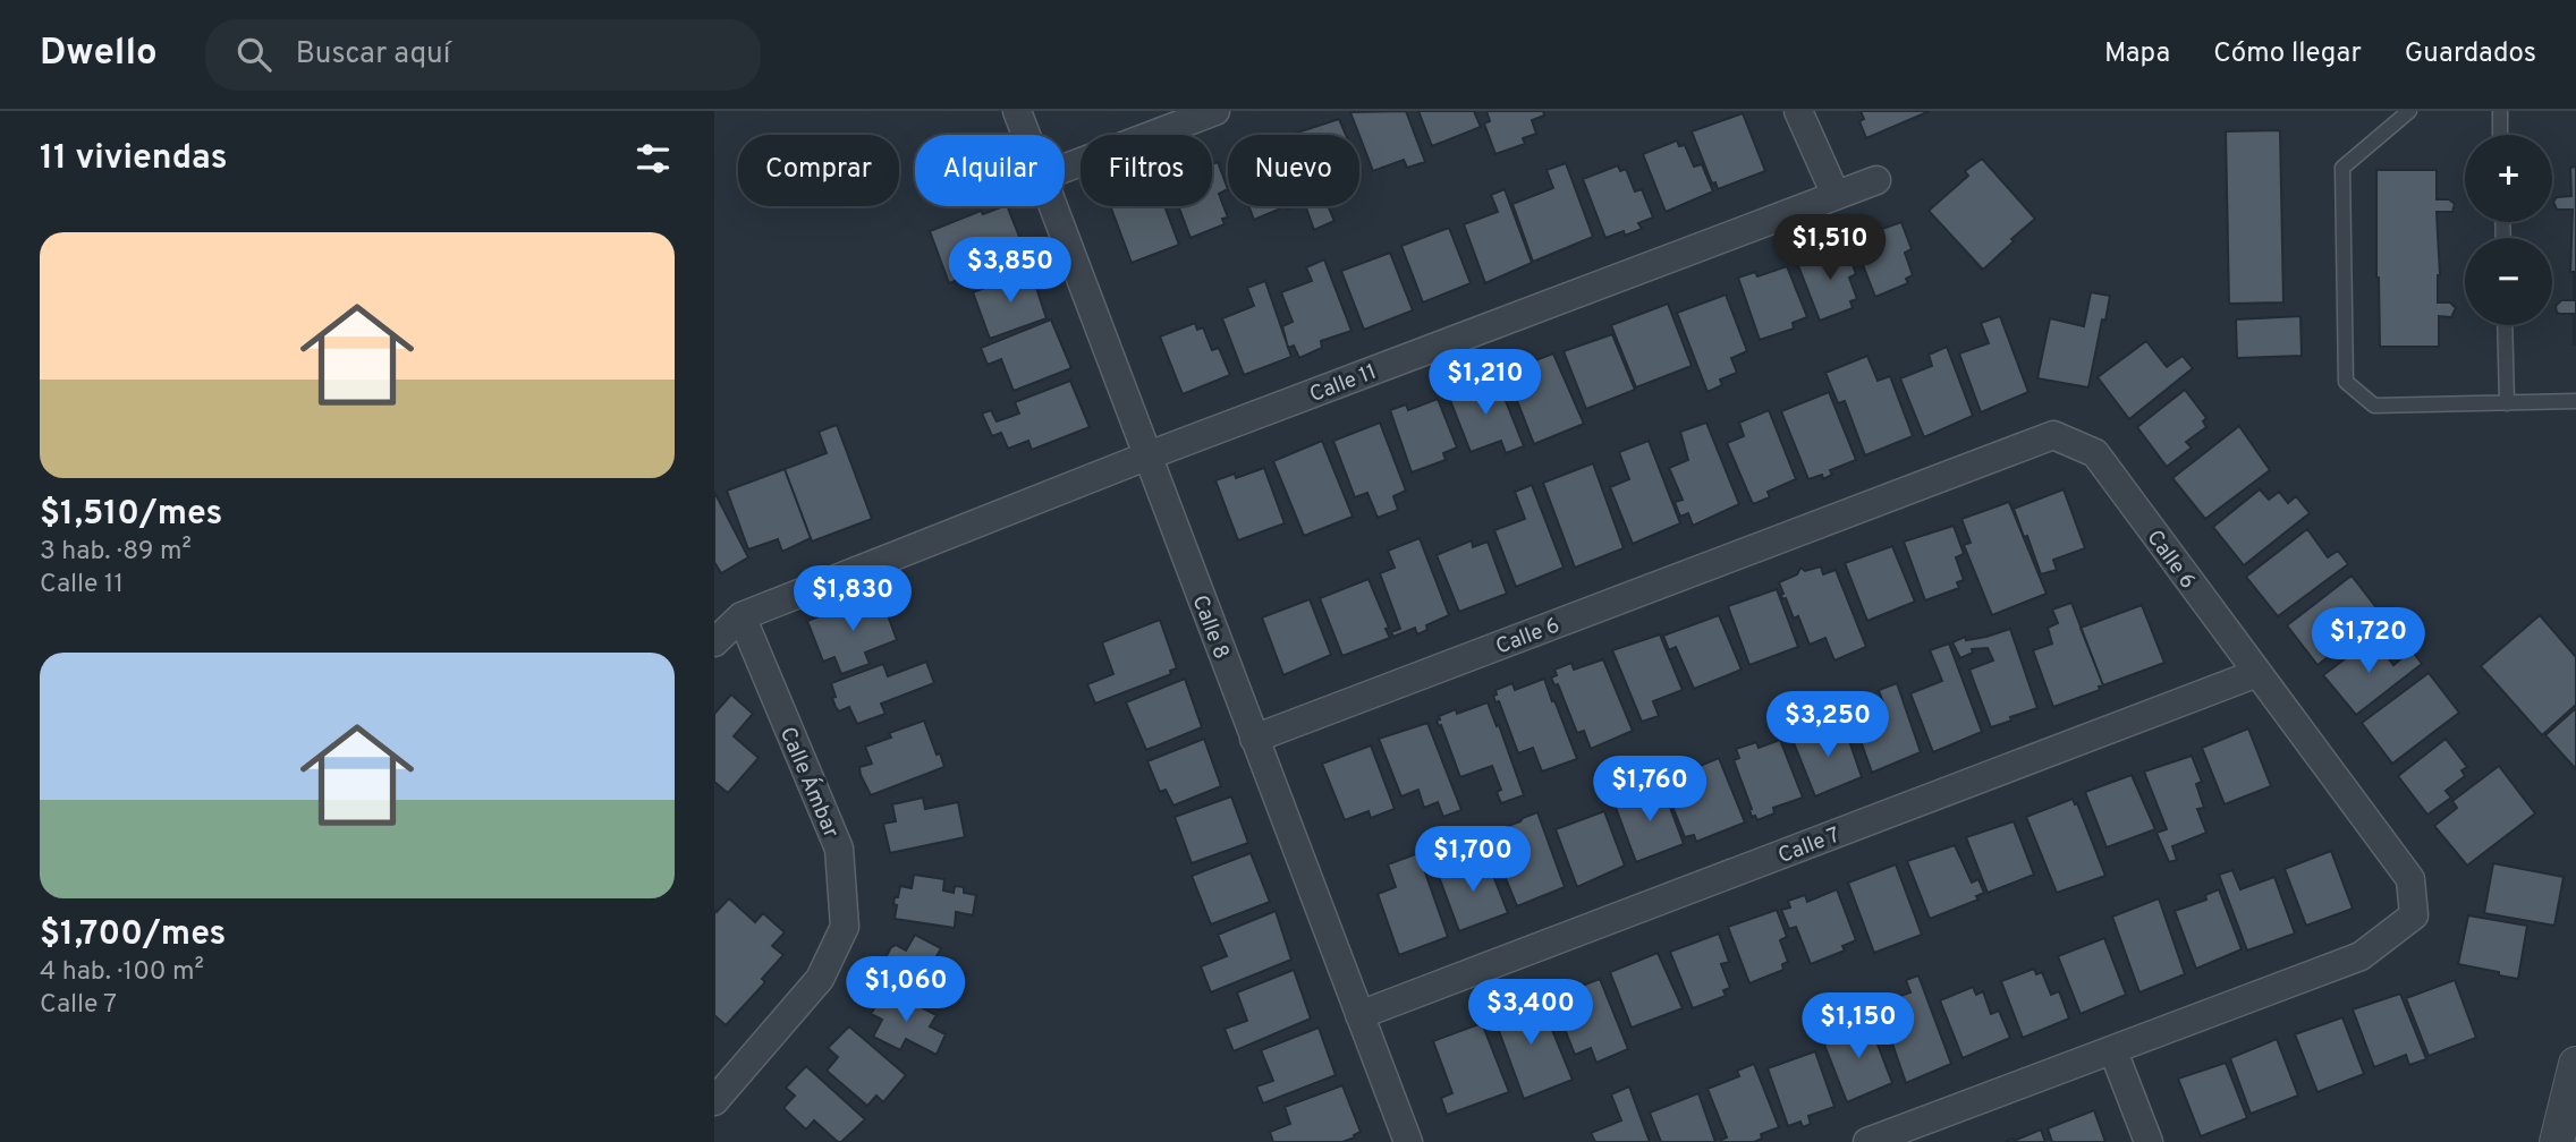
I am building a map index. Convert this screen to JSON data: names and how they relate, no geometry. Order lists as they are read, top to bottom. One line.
{"streets":{"street":["Calle 11","Calle 6","Calle 8","Calle Ámbar","Calle 7"]},"crossings":[["Calle 11","Calle 8"],["Calle 11","Calle Ámbar"],["Calle 6","Calle 8"],["Calle 6","Calle 7"],["Calle 8","Calle 7"]],"page":{"header":"Dwello","search":"Buscar aquí","nav":["Mapa","Cómo llegar","Guardados"],"heading":"11 viviendas","map_buttons":["+","−"],"chip":["Comprar","Alquilar","Filtros","Nuevo"],"list":[{"name":"$1,510/mes","note":"3 hab. · 89 m² · Calle 11"},{"name":"$1,700/mes","note":"4 hab. · 100 m² · Calle 7"}],"price":["$1,510","$3,850","$1,210","$1,830","$1,720","$3,250","$1,760","$1,700","$1,060","$3,400","$1,150"]}}
